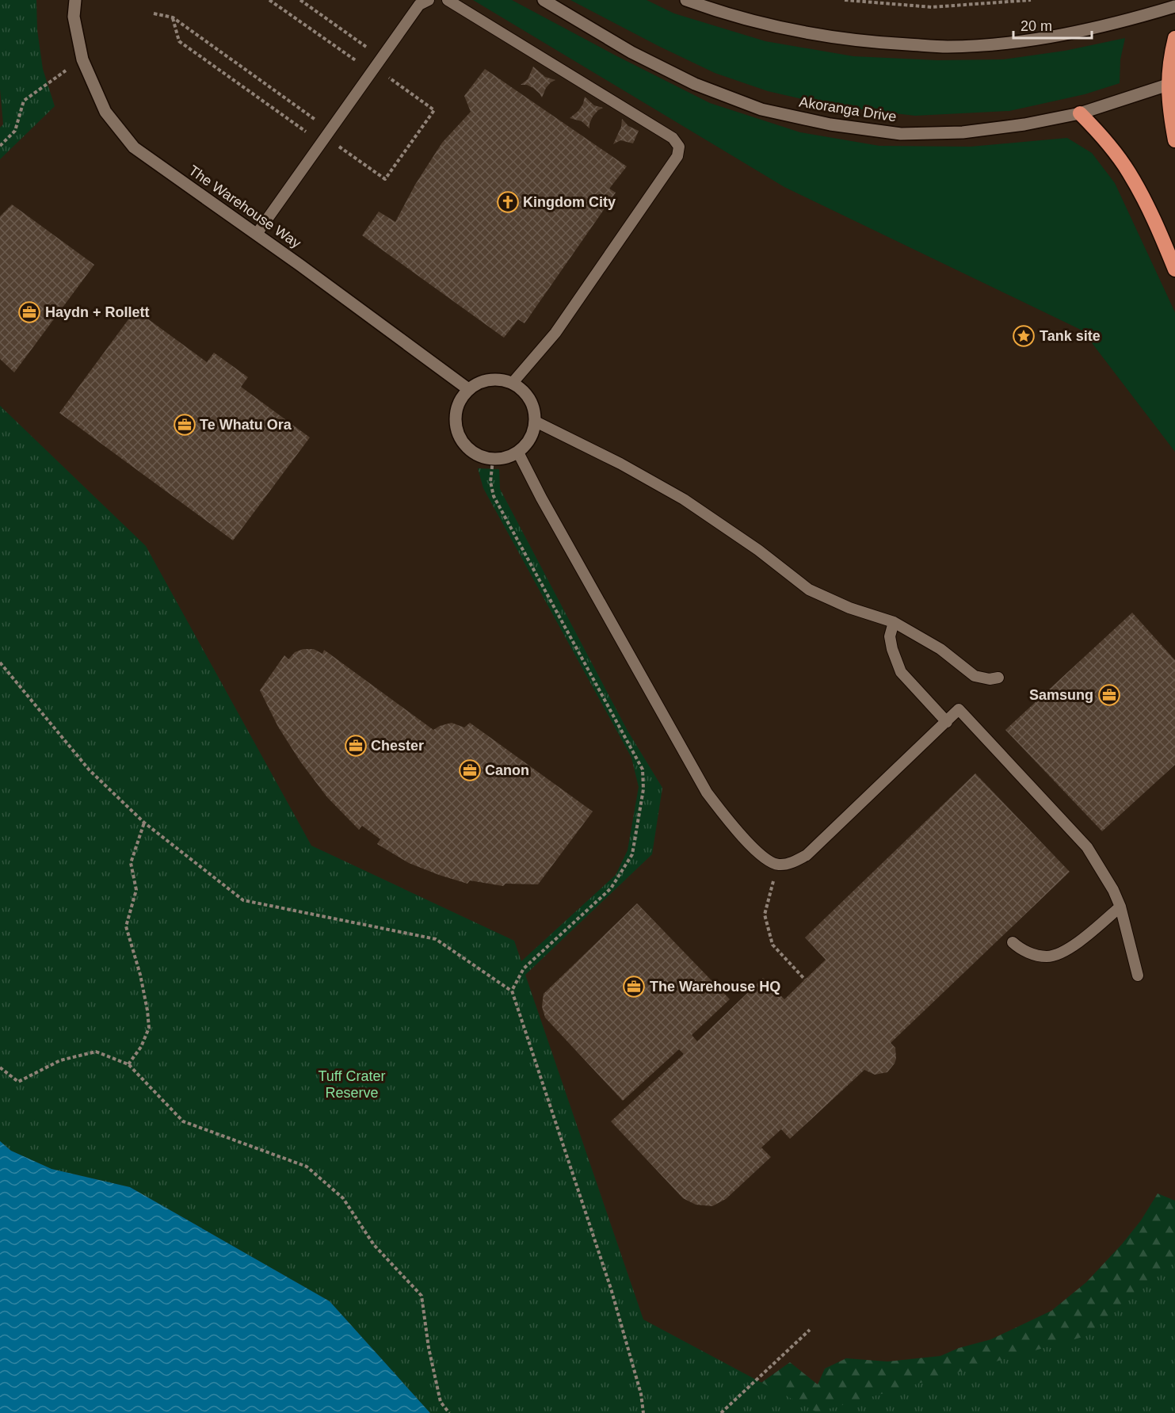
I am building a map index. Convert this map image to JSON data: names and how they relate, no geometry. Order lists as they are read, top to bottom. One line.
{"streets":{"main road":["Akoranga Drive","The Warehouse Way"]},"parks":["Tuff Crater Reserve"],"places":{"church":["Kingdom City"],"office":["Haydn + Rollett","Te Whatu Ora","Samsung","Chester","Canon","The Warehouse HQ"],"place":["Tank site"]},"scale_bar":"20 m"}
